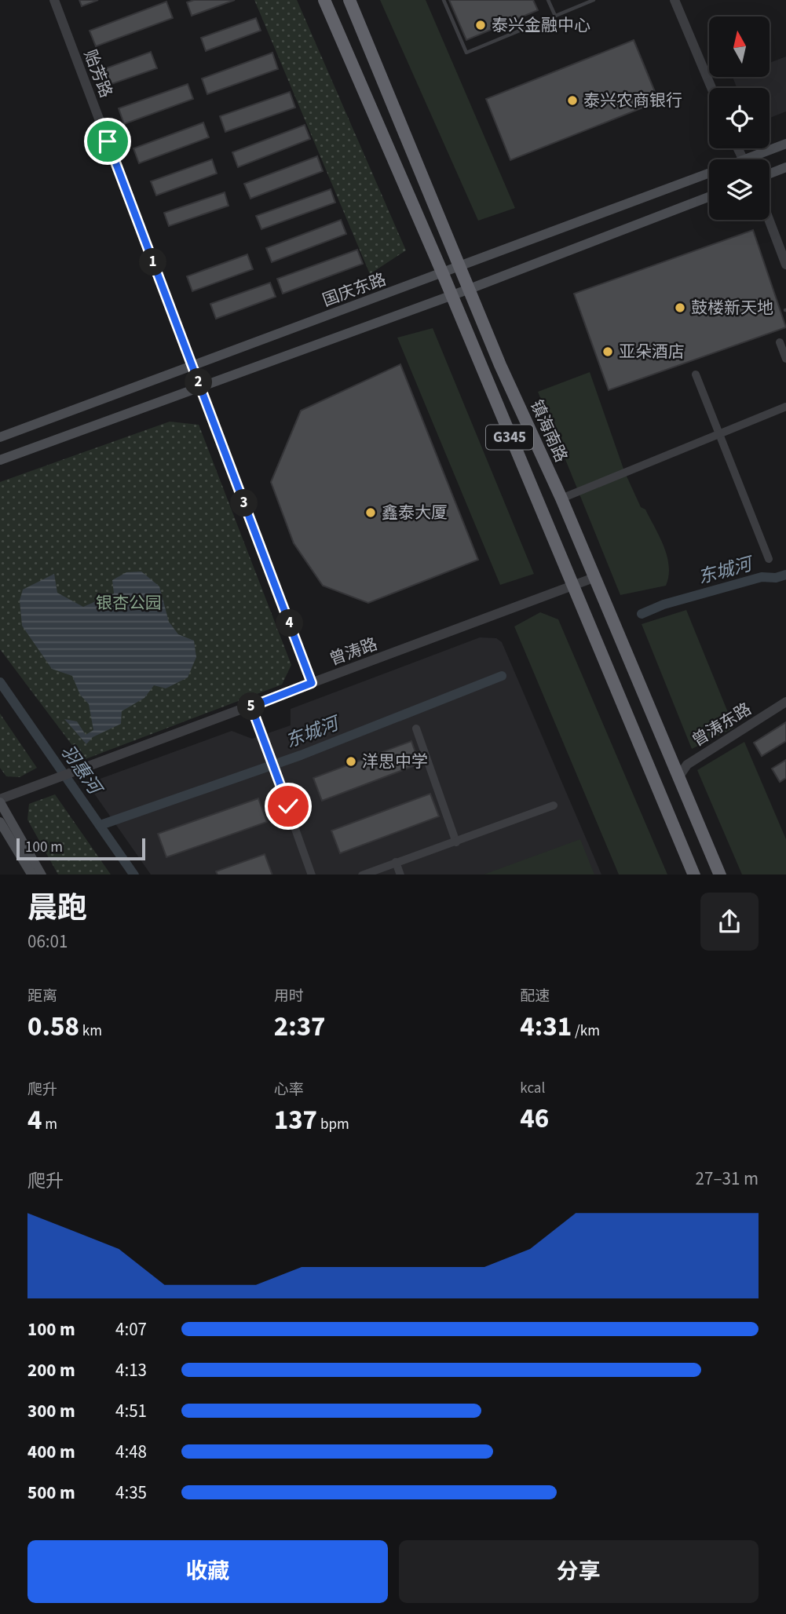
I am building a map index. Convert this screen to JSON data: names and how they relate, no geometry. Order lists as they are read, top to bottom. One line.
{"streets":{"highway":["镇海南路","G345"],"main road":["国庆东路"],"street":["贻芳路","曾涛路","曾涛东路"]},"crossings":[["贻芳路","国庆东路"],["贻芳路","曾涛路"],["国庆东路","镇海南路"],["国庆东路","G345"],["镇海南路","曾涛路"],["镇海南路","曾涛东路"],["G345","曾涛路"]],"water":["东城河","羽惠河"],"parks":["银杏公园"],"places":["泰兴金融中心","泰兴农商银行","鼓楼新天地","亚朵酒店","鑫泰大厦","洋思中学"],"scale_bar":"100 m","north":"top","page":{"pins":["1","2","3","4","5"],"scale":"100 m","heading":["晨跑","06:01"],"stats":[["距离","0.58 km"],["用时","2:37"],["配速","4:31 /km"],["爬升","4 m"],["心率","137 bpm"],["kcal","46"]],"chart":["爬升","27–31 m"],"list":[{"name":"100 m","note":"4:07"},{"name":"200 m","note":"4:13"},{"name":"300 m","note":"4:51"},{"name":"400 m","note":"4:48"},{"name":"500 m","note":"4:35"}],"buttons":["收藏","分享"]}}
